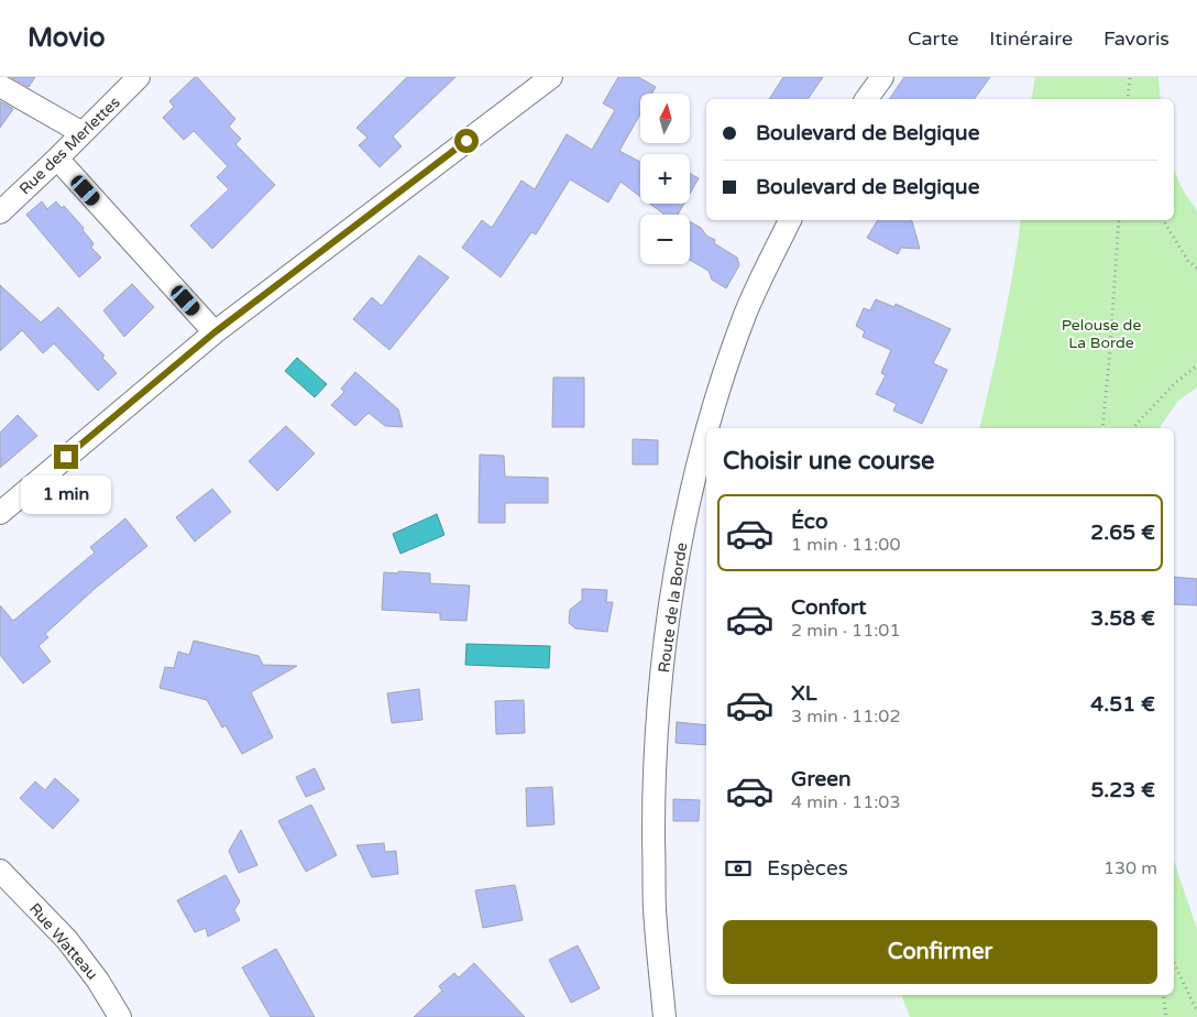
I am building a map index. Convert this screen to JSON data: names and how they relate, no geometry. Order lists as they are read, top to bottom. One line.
{"streets":{"street":["Rue des Merlettes","Route de la Borde","Rue Watteau"]},"parks":["Pelouse de La Borde"],"north":"top","page":{"header":"Movio","nav":["Carte","Itinéraire","Favoris"],"map_buttons":["+","−"],"banner":["Boulevard de Belgique","Boulevard de Belgique"],"heading":"Choisir une course","bubble":"1 min","list":[{"name":"Éco","note":"1 min · 11:00","value":"2.65 €"},{"name":"Confort","note":"2 min · 11:01","value":"3.58 €"},{"name":"XL","note":"3 min · 11:02","value":"4.51 €"},{"name":"Green","note":"4 min · 11:03","value":"5.23 €"}],"pay":["Espèces","130 m"],"buttons":"Confirmer"}}
